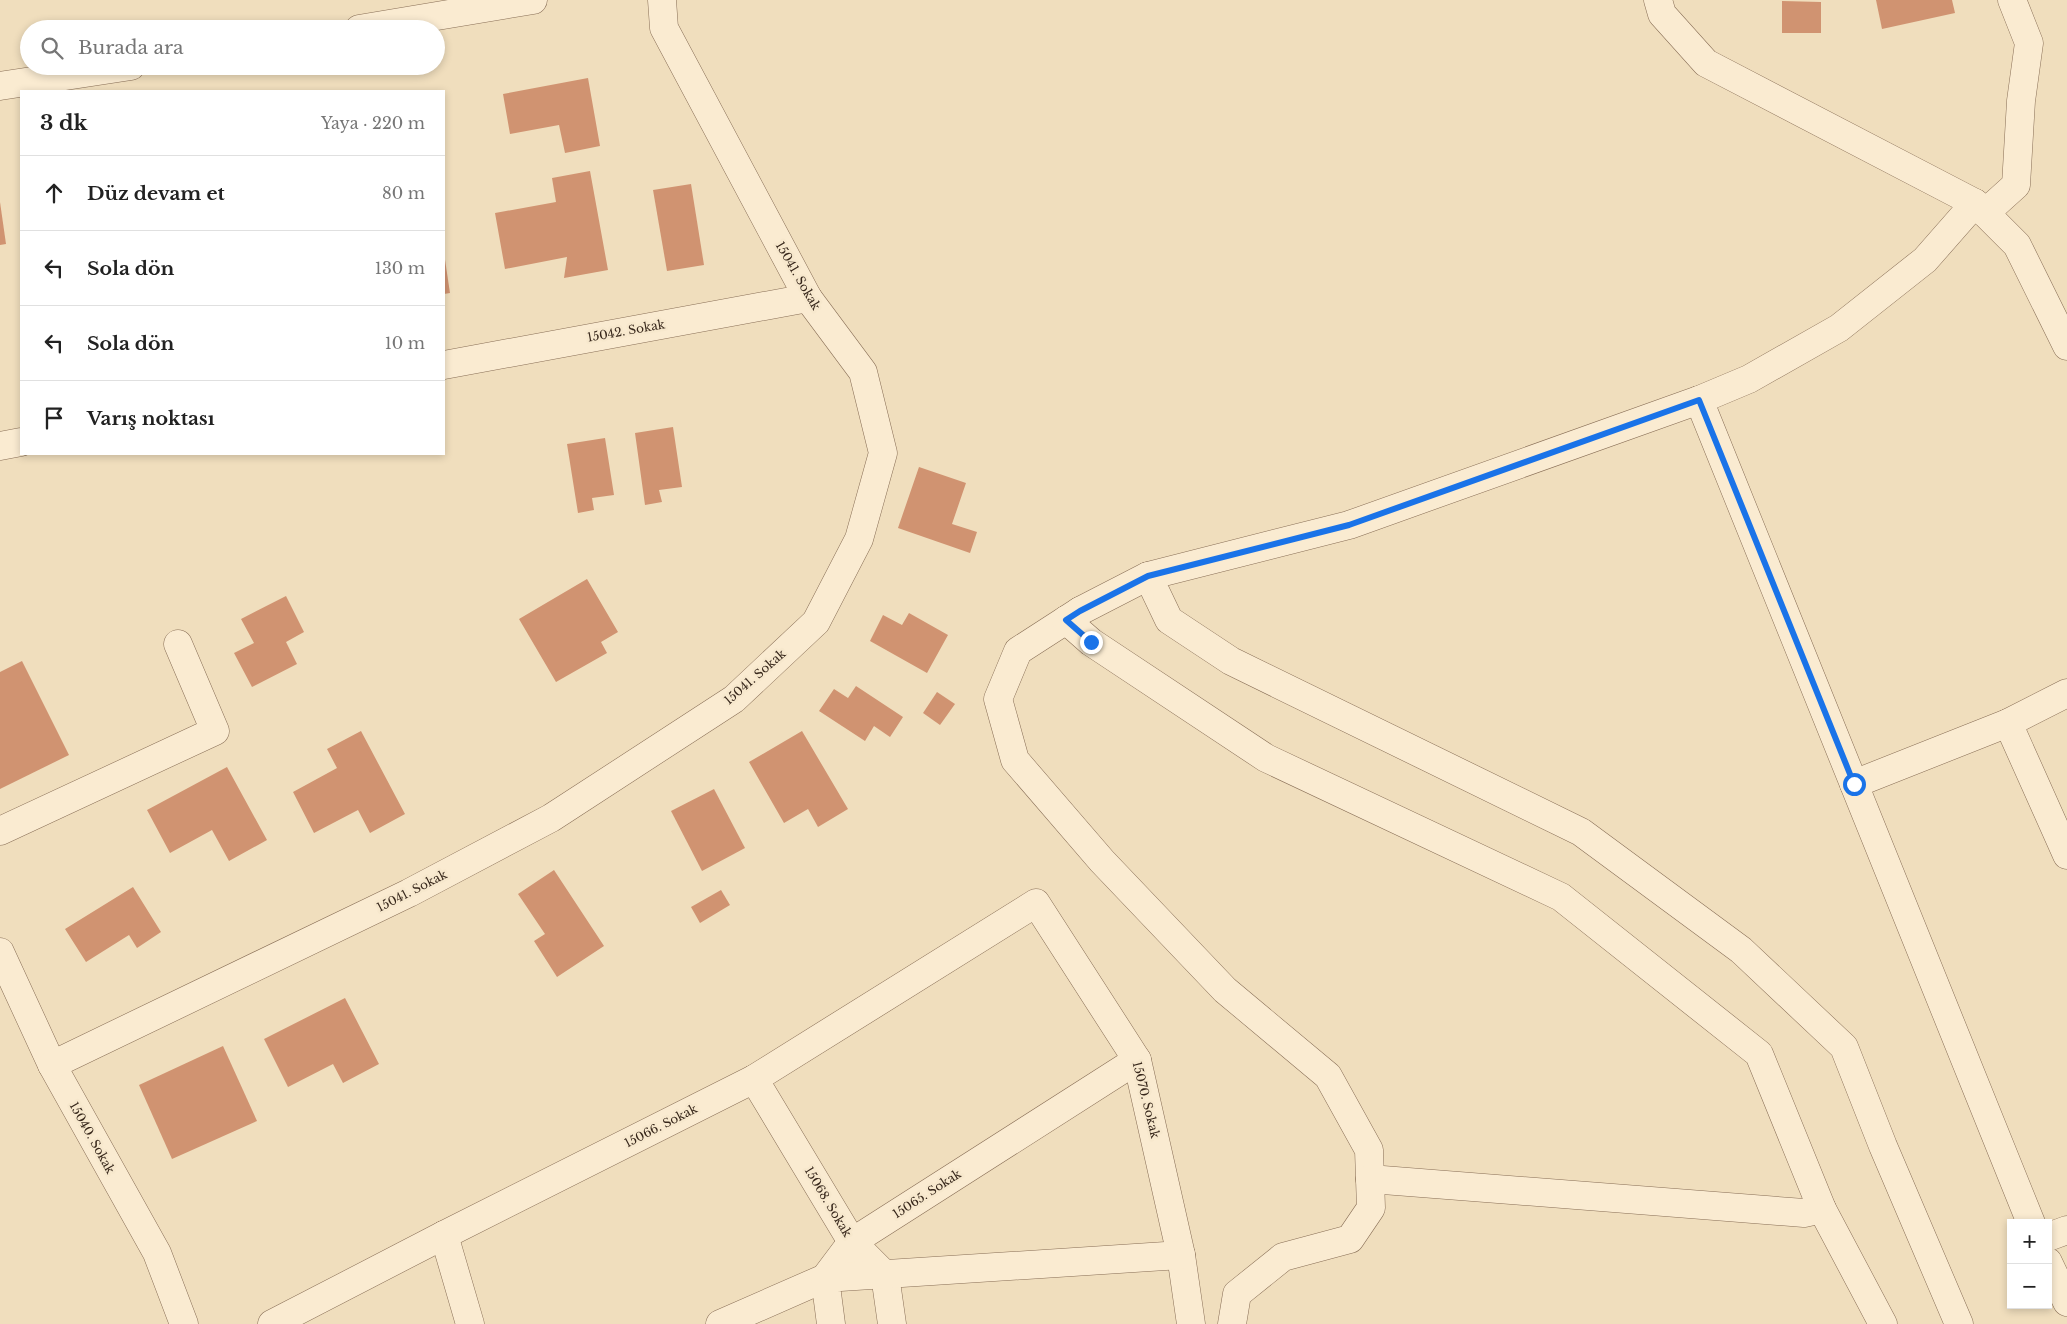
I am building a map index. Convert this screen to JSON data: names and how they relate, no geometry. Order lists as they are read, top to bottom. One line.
{"streets":{"street":["15041. Sokak","15042. Sokak","15070. Sokak","15066. Sokak","15040. Sokak","15065. Sokak","15068. Sokak"]},"crossings":[["15041. Sokak","15042. Sokak"],["15041. Sokak","15040. Sokak"],["15070. Sokak","15066. Sokak"],["15070. Sokak","15065. Sokak"],["15066. Sokak","15068. Sokak"],["15065. Sokak","15068. Sokak"]],"page":{"search":"Burada ara","heading":["3 dk","Yaya · 220 m"],"list":[["Düz devam et","80 m"],["Sola dön","130 m"],["Sola dön","10 m"],"Varış noktası"],"map_buttons":["+","−"]}}
